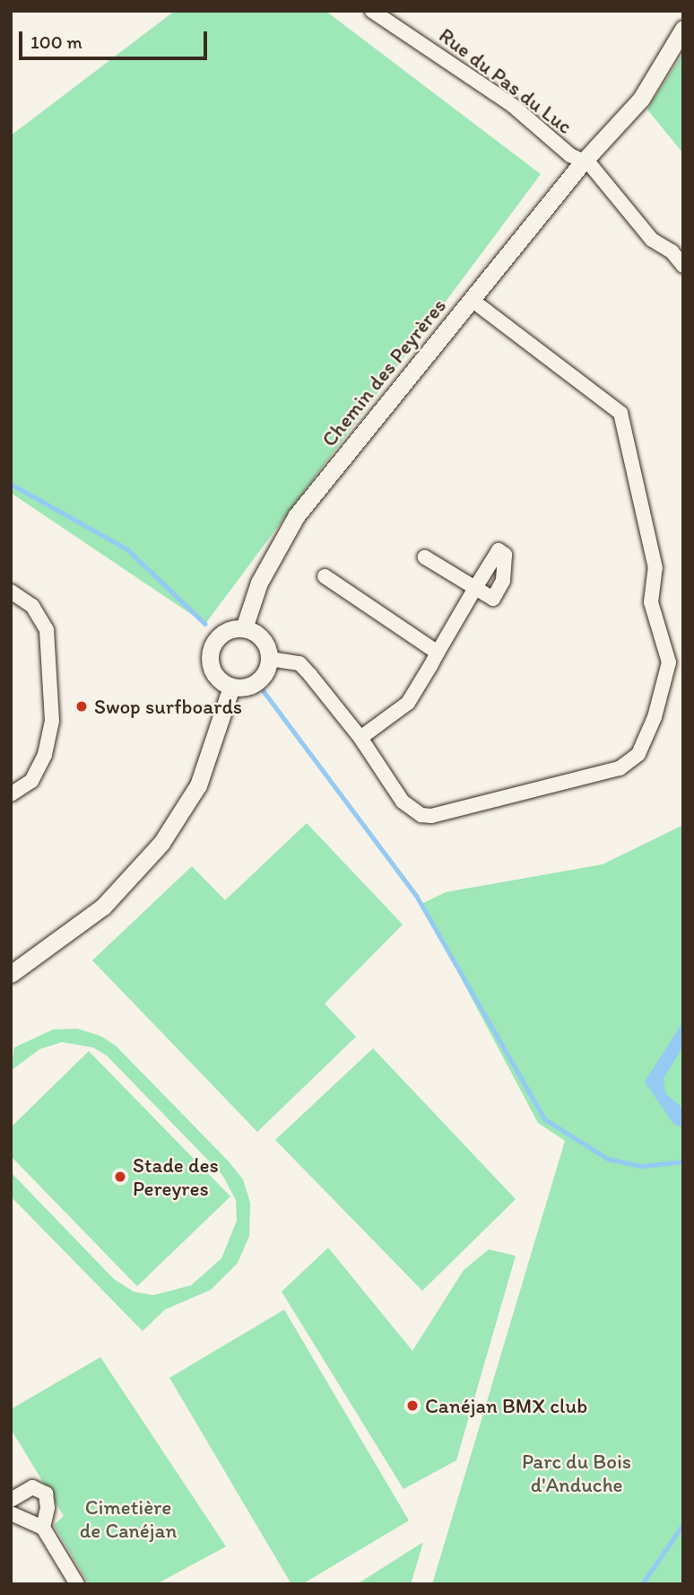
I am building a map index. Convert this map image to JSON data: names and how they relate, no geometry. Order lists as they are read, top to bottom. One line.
{"streets":{"street":["Rue du Pas du Luc","Chemin des Peyrères"]},"crossings":[["Rue du Pas du Luc","Chemin des Peyrères"]],"parks":["Parc du Bois d'Anduche","Cimetière de Canéjan"],"places":["Swop surfboards","Stade des Pereyres","Canéjan BMX club"],"scale_bar":"100 m"}
